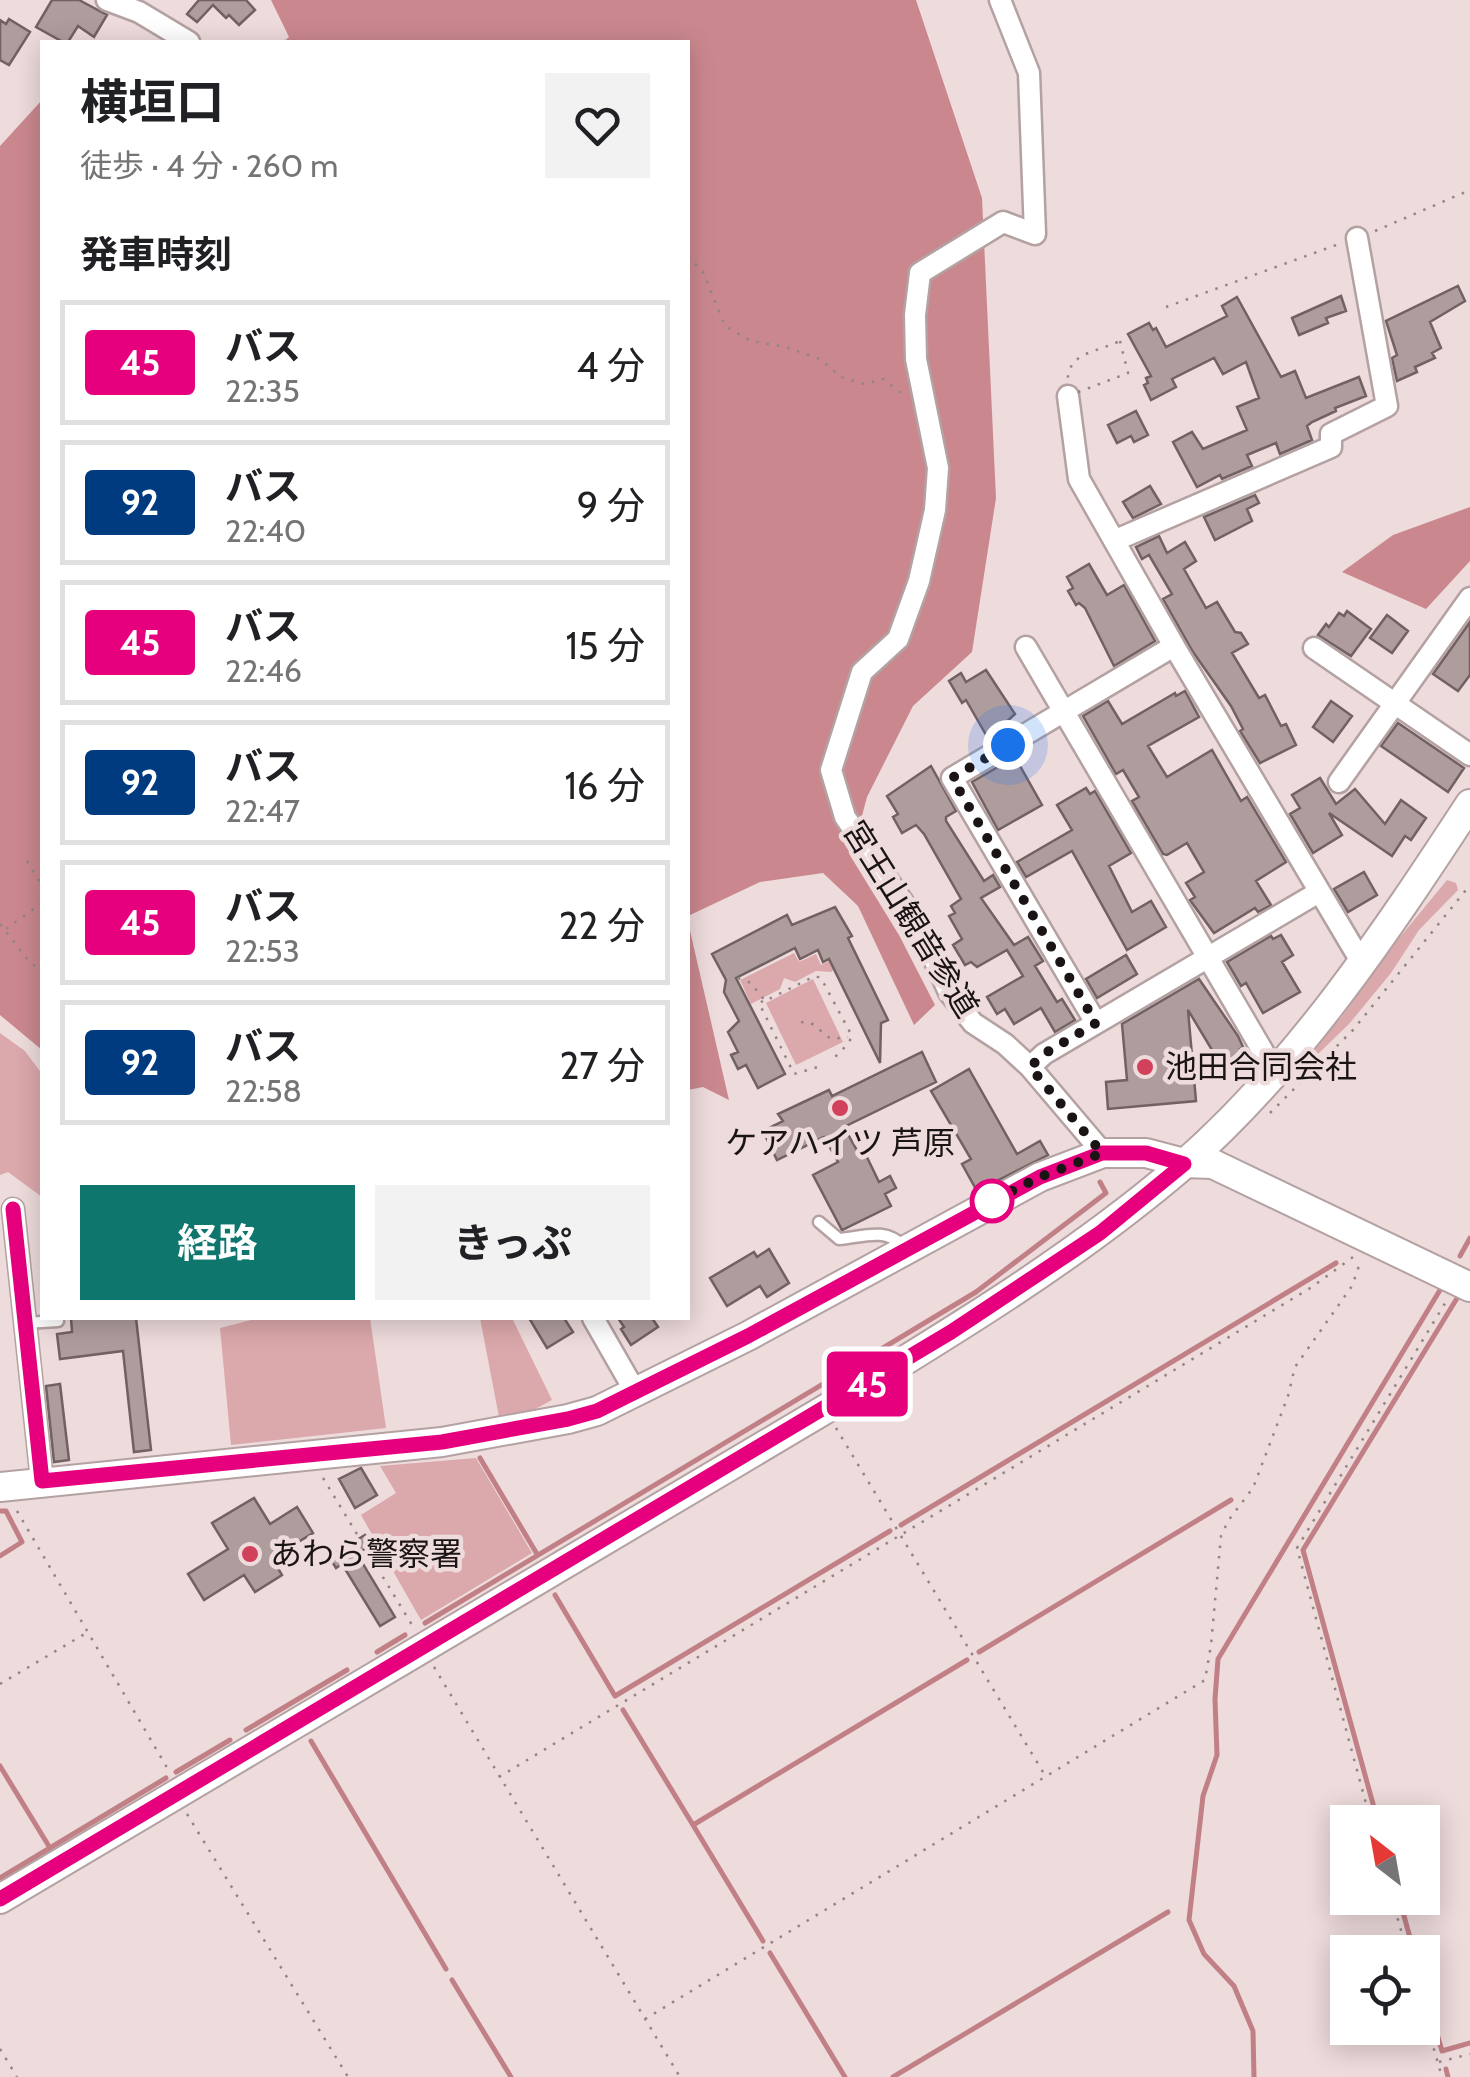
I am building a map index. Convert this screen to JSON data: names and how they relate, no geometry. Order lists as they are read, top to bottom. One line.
{"streets":{"street":["宮王山観音参道"]},"places":["池田合同会社","ケアハイツ 芦原","あわら警察署"],"lines":["bus line 45"],"north":"top left","page":{"on_map":"45","heading":[["横垣口","徒歩 · 4 分 · 260 m"],"発車時刻"],"list":[{"mark":"45","name":"バス","note":"22:35","value":"4 分"},{"mark":"92","name":"バス","note":"22:40","value":"9 分"},{"mark":"45","name":"バス","note":"22:46","value":"15 分"},{"mark":"92","name":"バス","note":"22:47","value":"16 分"},{"mark":"45","name":"バス","note":"22:53","value":"22 分"},{"mark":"92","name":"バス","note":"22:58","value":"27 分"}],"buttons":["経路","きっぷ"]}}
